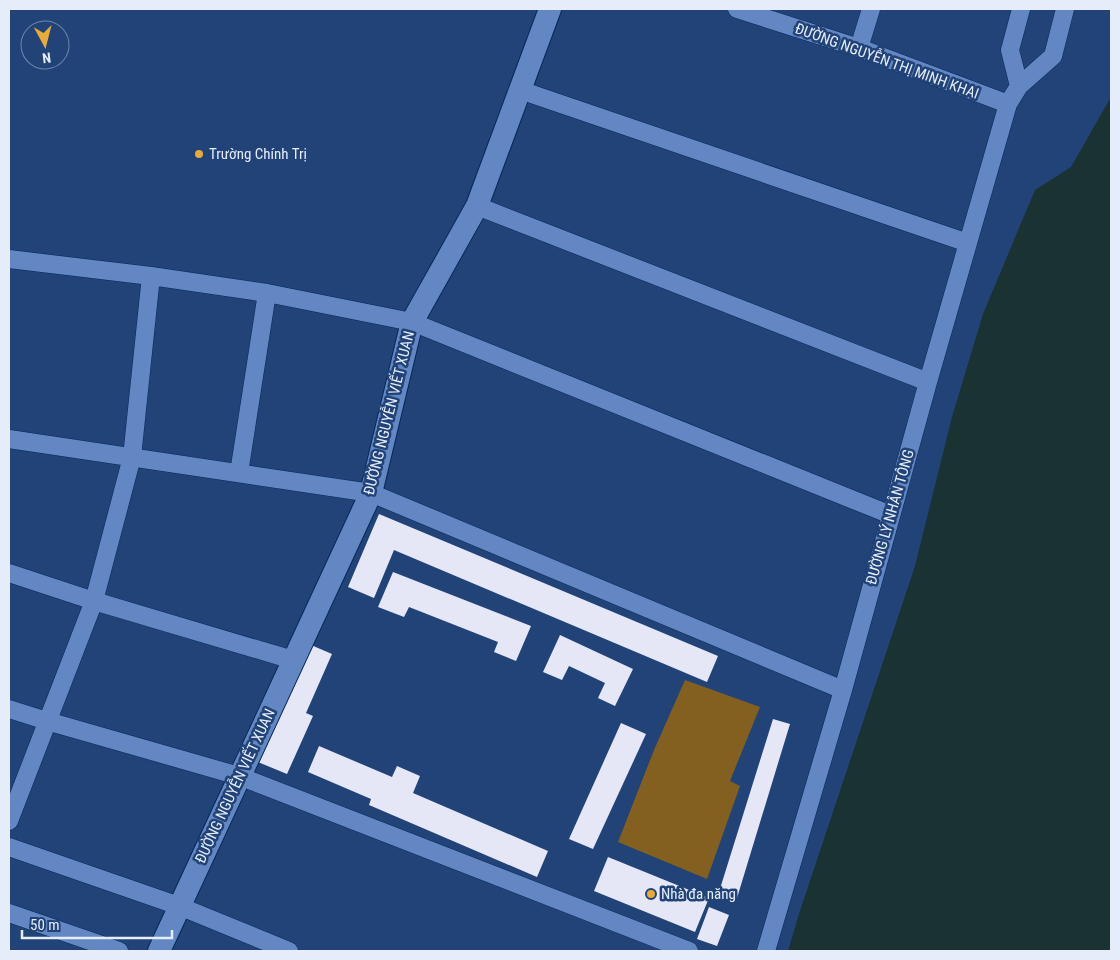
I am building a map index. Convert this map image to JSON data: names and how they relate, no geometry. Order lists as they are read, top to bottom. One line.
{"streets":{"street":["ĐƯỜNG NGUYỄN THỊ MINH KHAI","ĐƯỜNG NGUYỄN VIẾT XUAN","ĐƯỜNG LÝ NHÂN TÔNG"]},"crossings":[["ĐƯỜNG NGUYỄN THỊ MINH KHAI","ĐƯỜNG LÝ NHÂN TÔNG"]],"places":["Trường Chính Trị","Nhà đa năng"],"scale_bar":"50 m","north":"bottom"}
